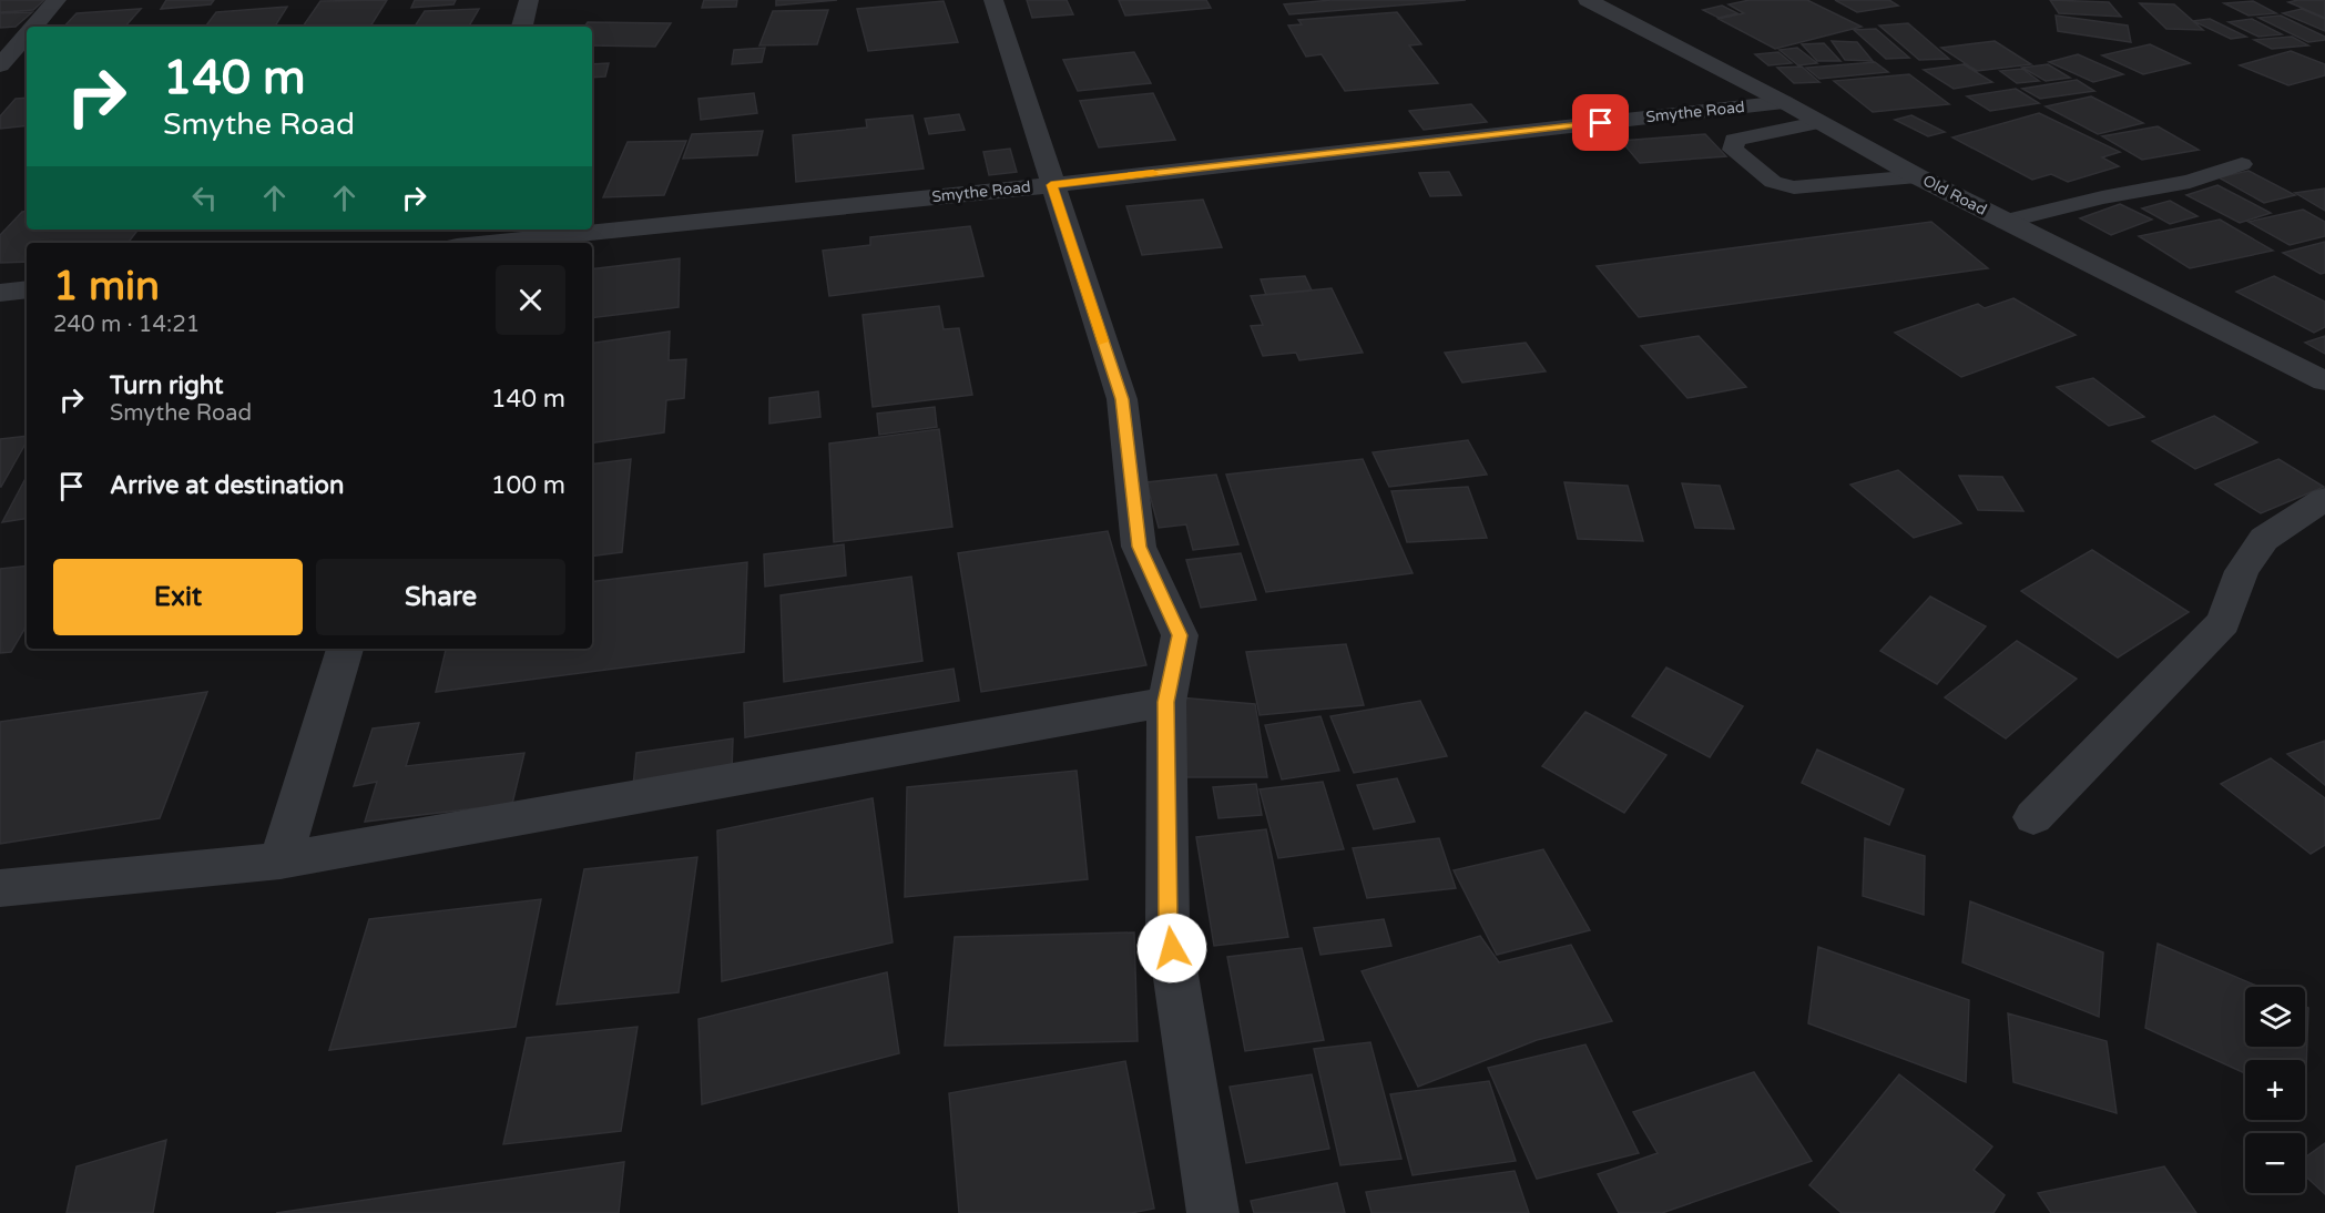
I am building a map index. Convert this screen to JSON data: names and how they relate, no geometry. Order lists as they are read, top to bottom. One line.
{"streets":{"street":["Smythe Road","Old Road"]},"crossings":[["Smythe Road","Old Road"]],"page":{"turn":["140 m","Smythe Road"],"heading":["1 min","240 m · 14:21"],"list":[{"name":"Turn right","note":"Smythe Road","value":"140 m"},{"name":"Arrive at destination","value":"100 m"}],"buttons":["Exit","Share"],"map_buttons":["+","−"]}}
